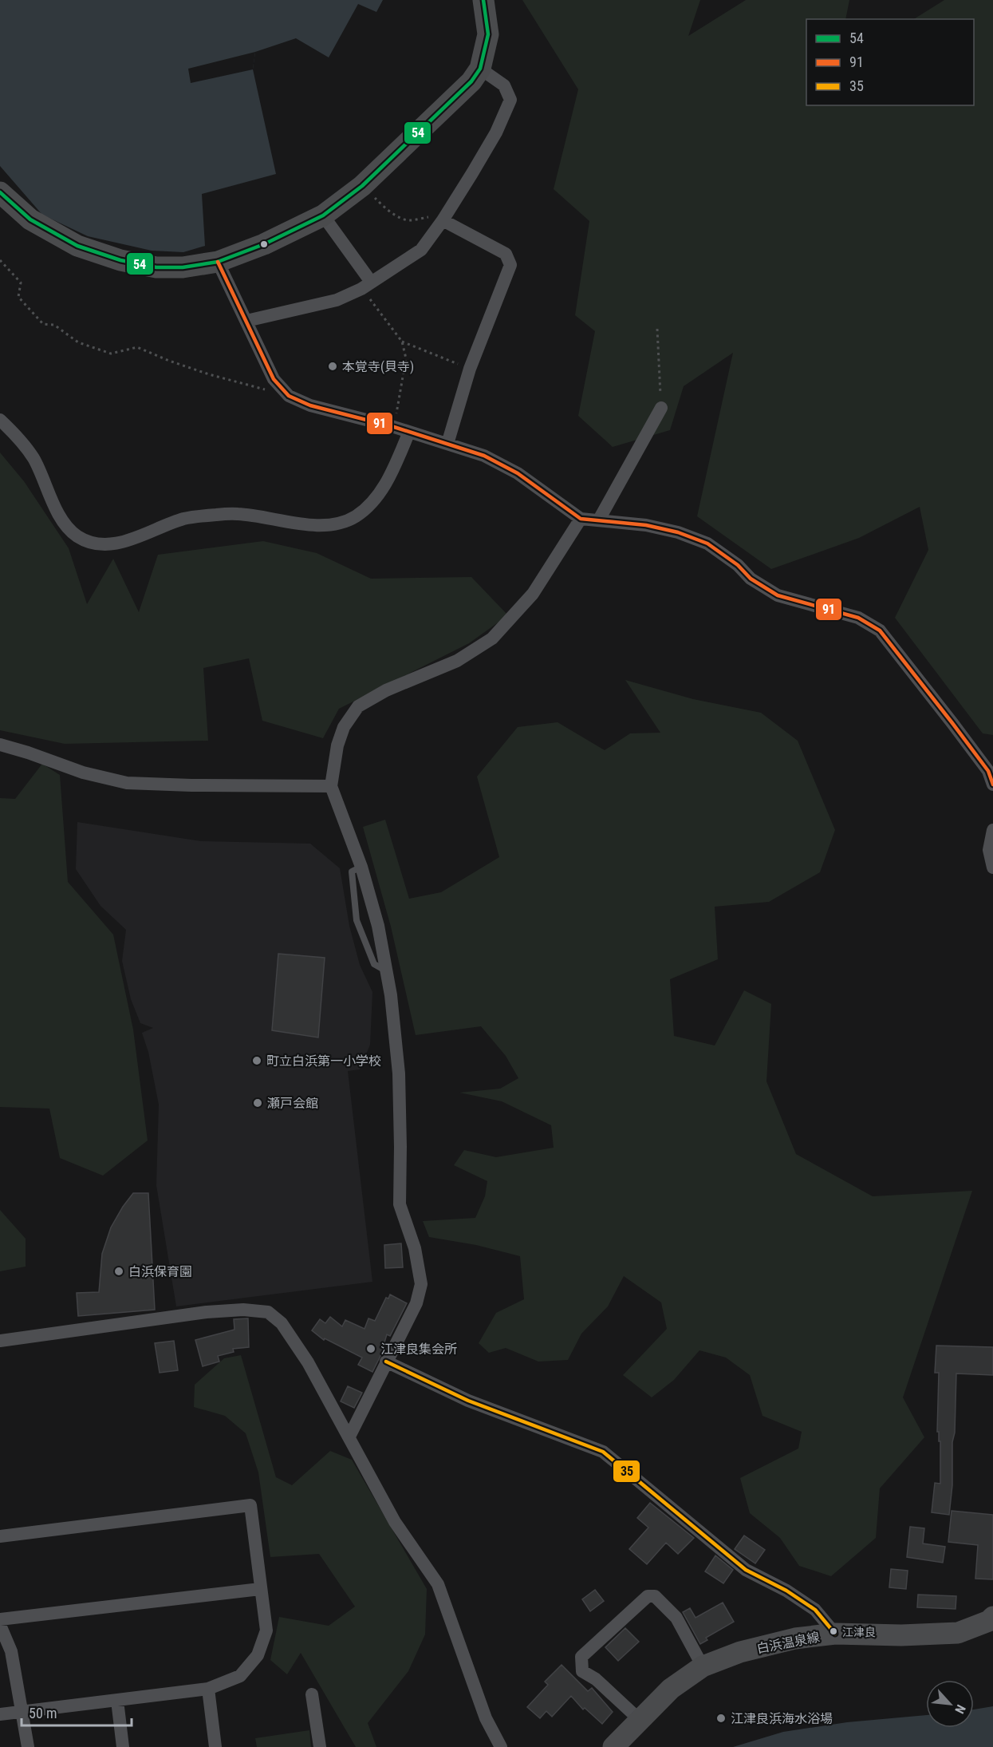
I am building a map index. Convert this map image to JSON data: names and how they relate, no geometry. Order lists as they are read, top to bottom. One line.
{"streets":{"main road":["白浜温泉線"]},"places":["本覚寺(貝寺)","町立白浜第一小学校","瀬戸会館","白浜保育園","江津良集会所","江津良","江津良浜海水浴場"],"lines":["transit line 54","transit line 91","transit line 35"],"legend":["54","91","35"],"scale_bar":"50 m","north":"bottom right"}
